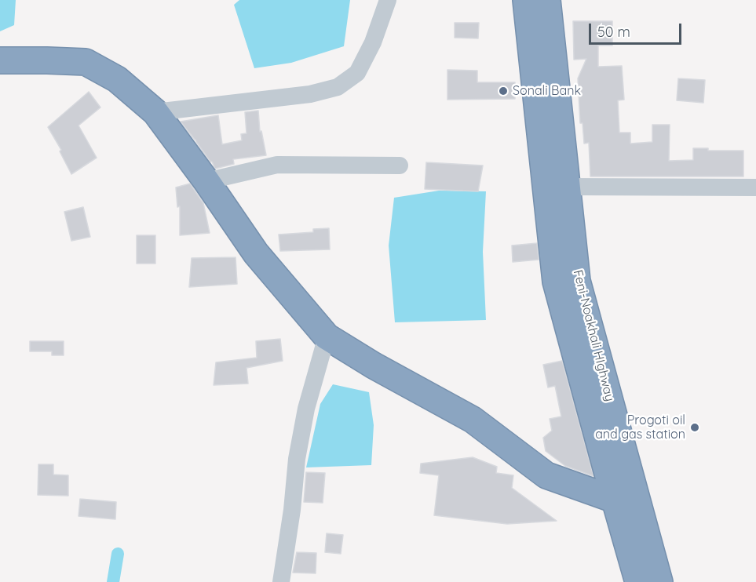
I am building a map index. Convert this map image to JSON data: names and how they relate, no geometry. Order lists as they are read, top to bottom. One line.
{"streets":{"highway":["Feni-Noakhali HIghway"]},"places":["Sonali Bank","Progoti oil and gas station"],"scale_bar":"50 m"}
